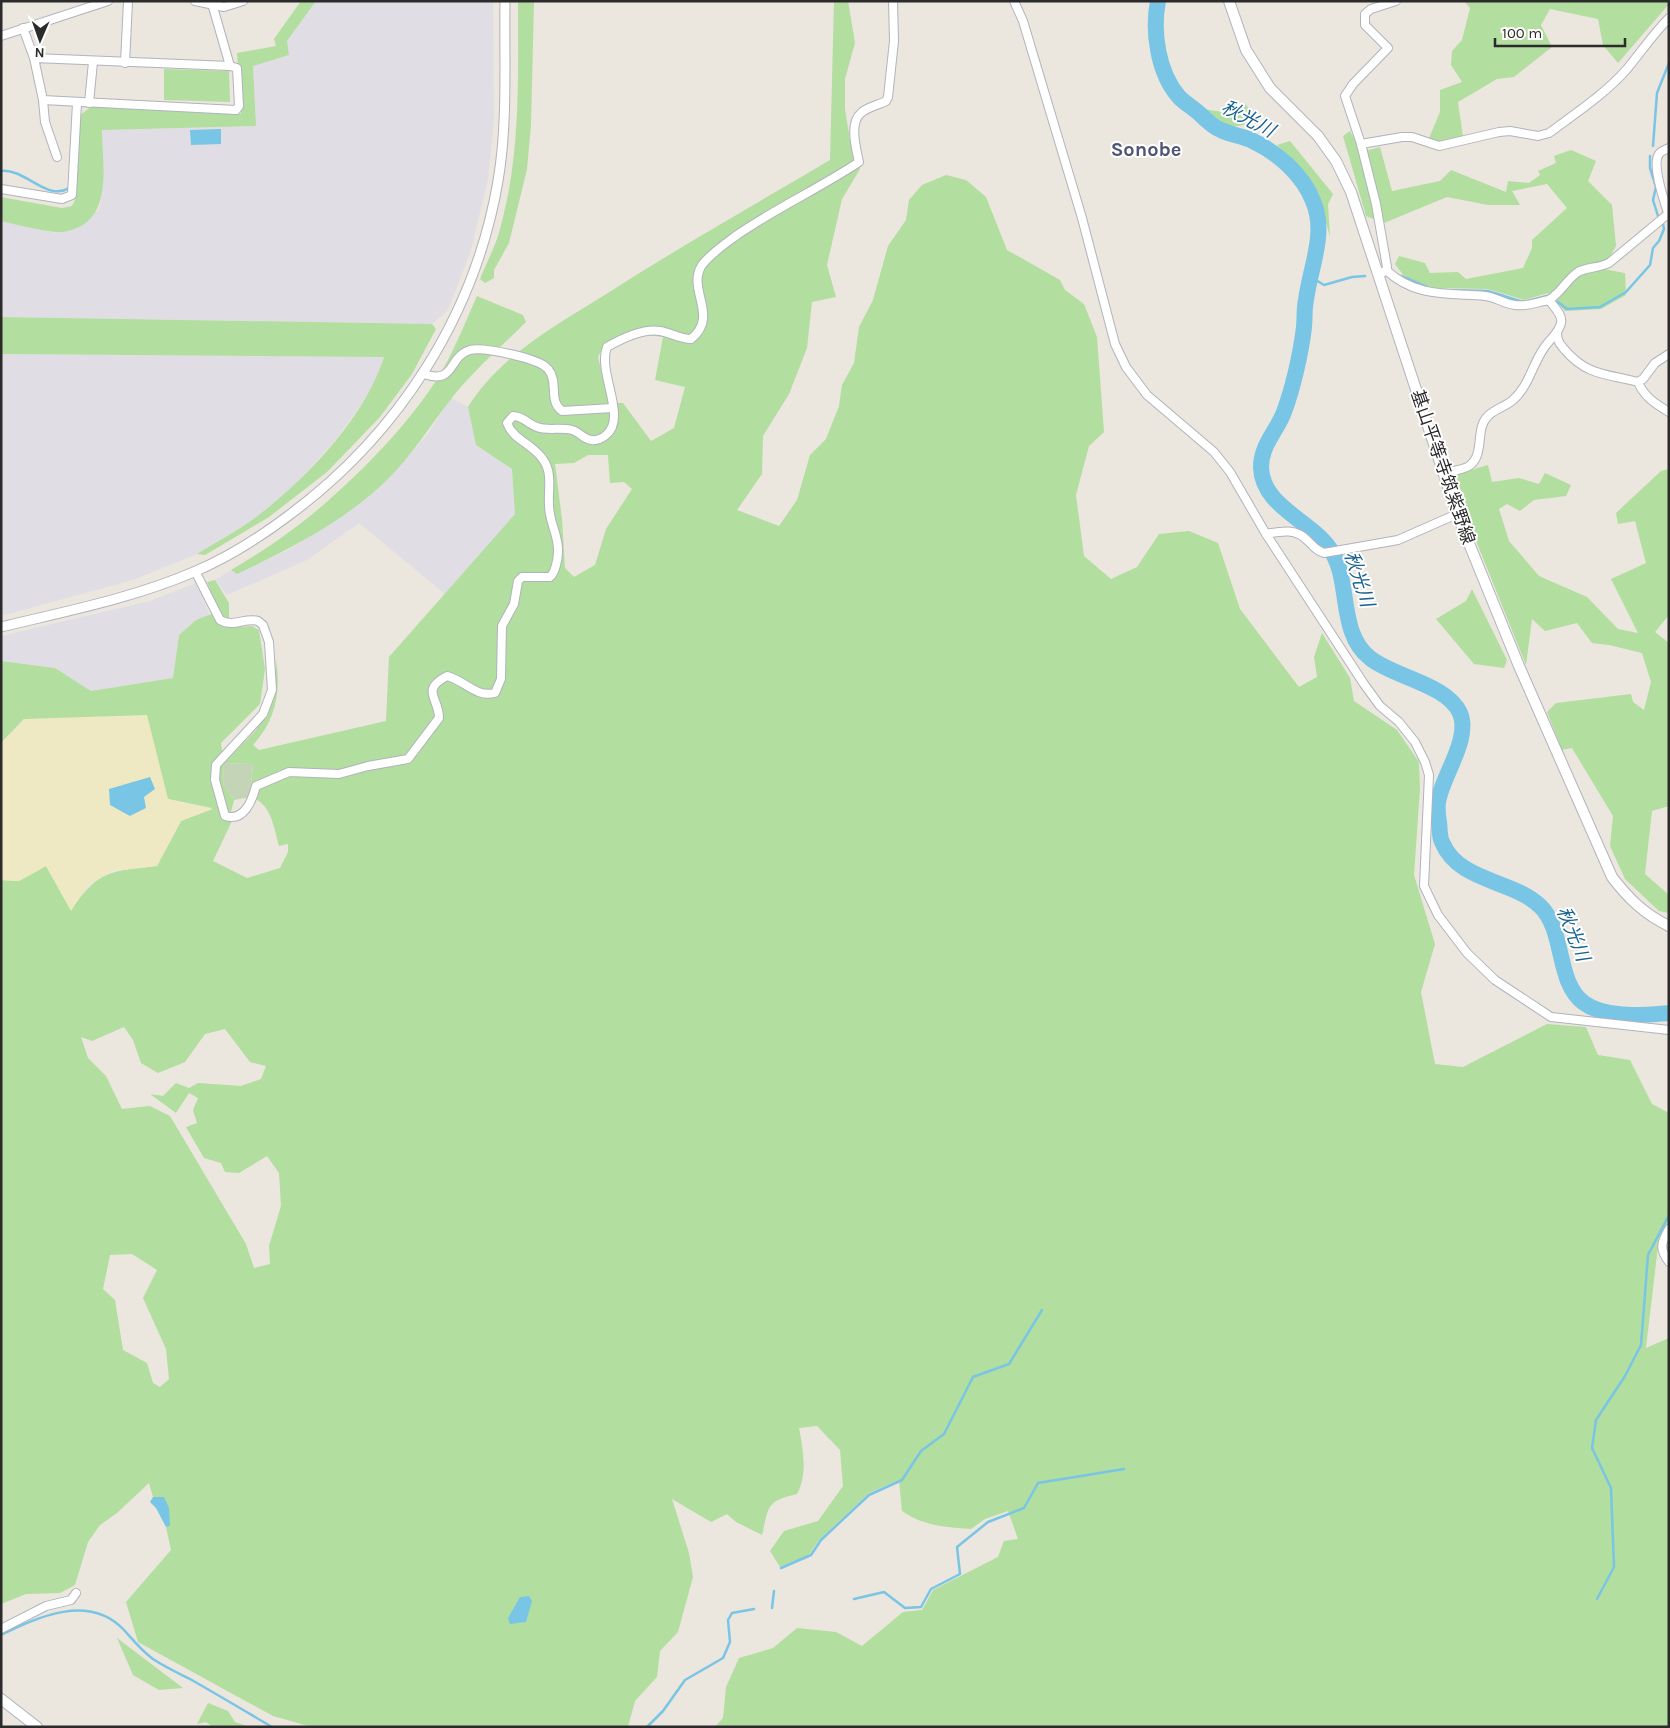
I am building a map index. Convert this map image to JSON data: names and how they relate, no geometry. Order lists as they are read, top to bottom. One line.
{"streets":{"main road":["基山平等寺筑紫野線"]},"districts":["Sonobe"],"water":["秋光川"],"scale_bar":"100 m","north":"bottom"}
